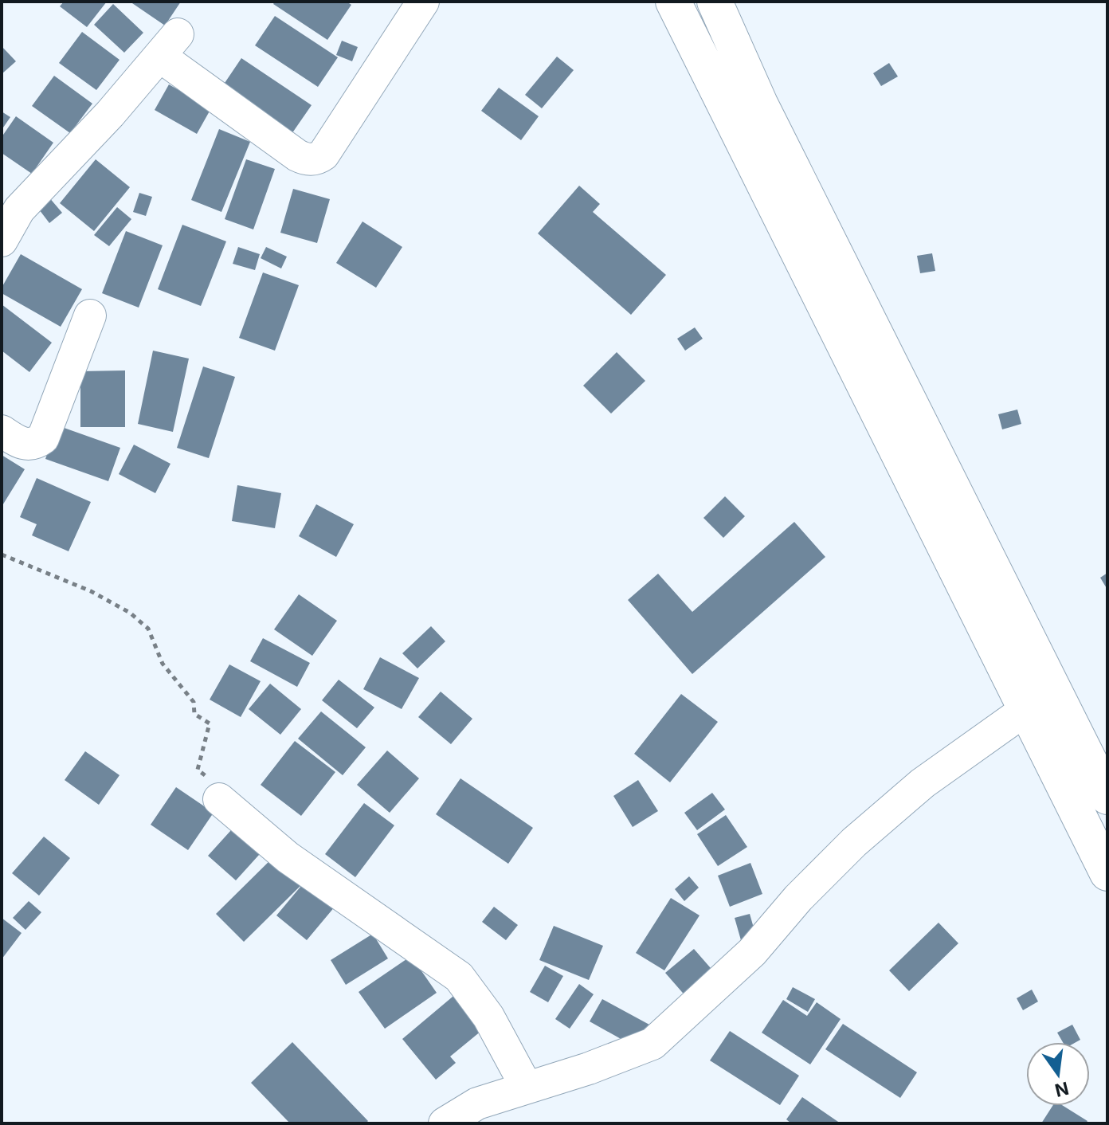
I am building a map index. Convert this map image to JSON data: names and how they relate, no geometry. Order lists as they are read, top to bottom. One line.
{"north":"bottom"}
